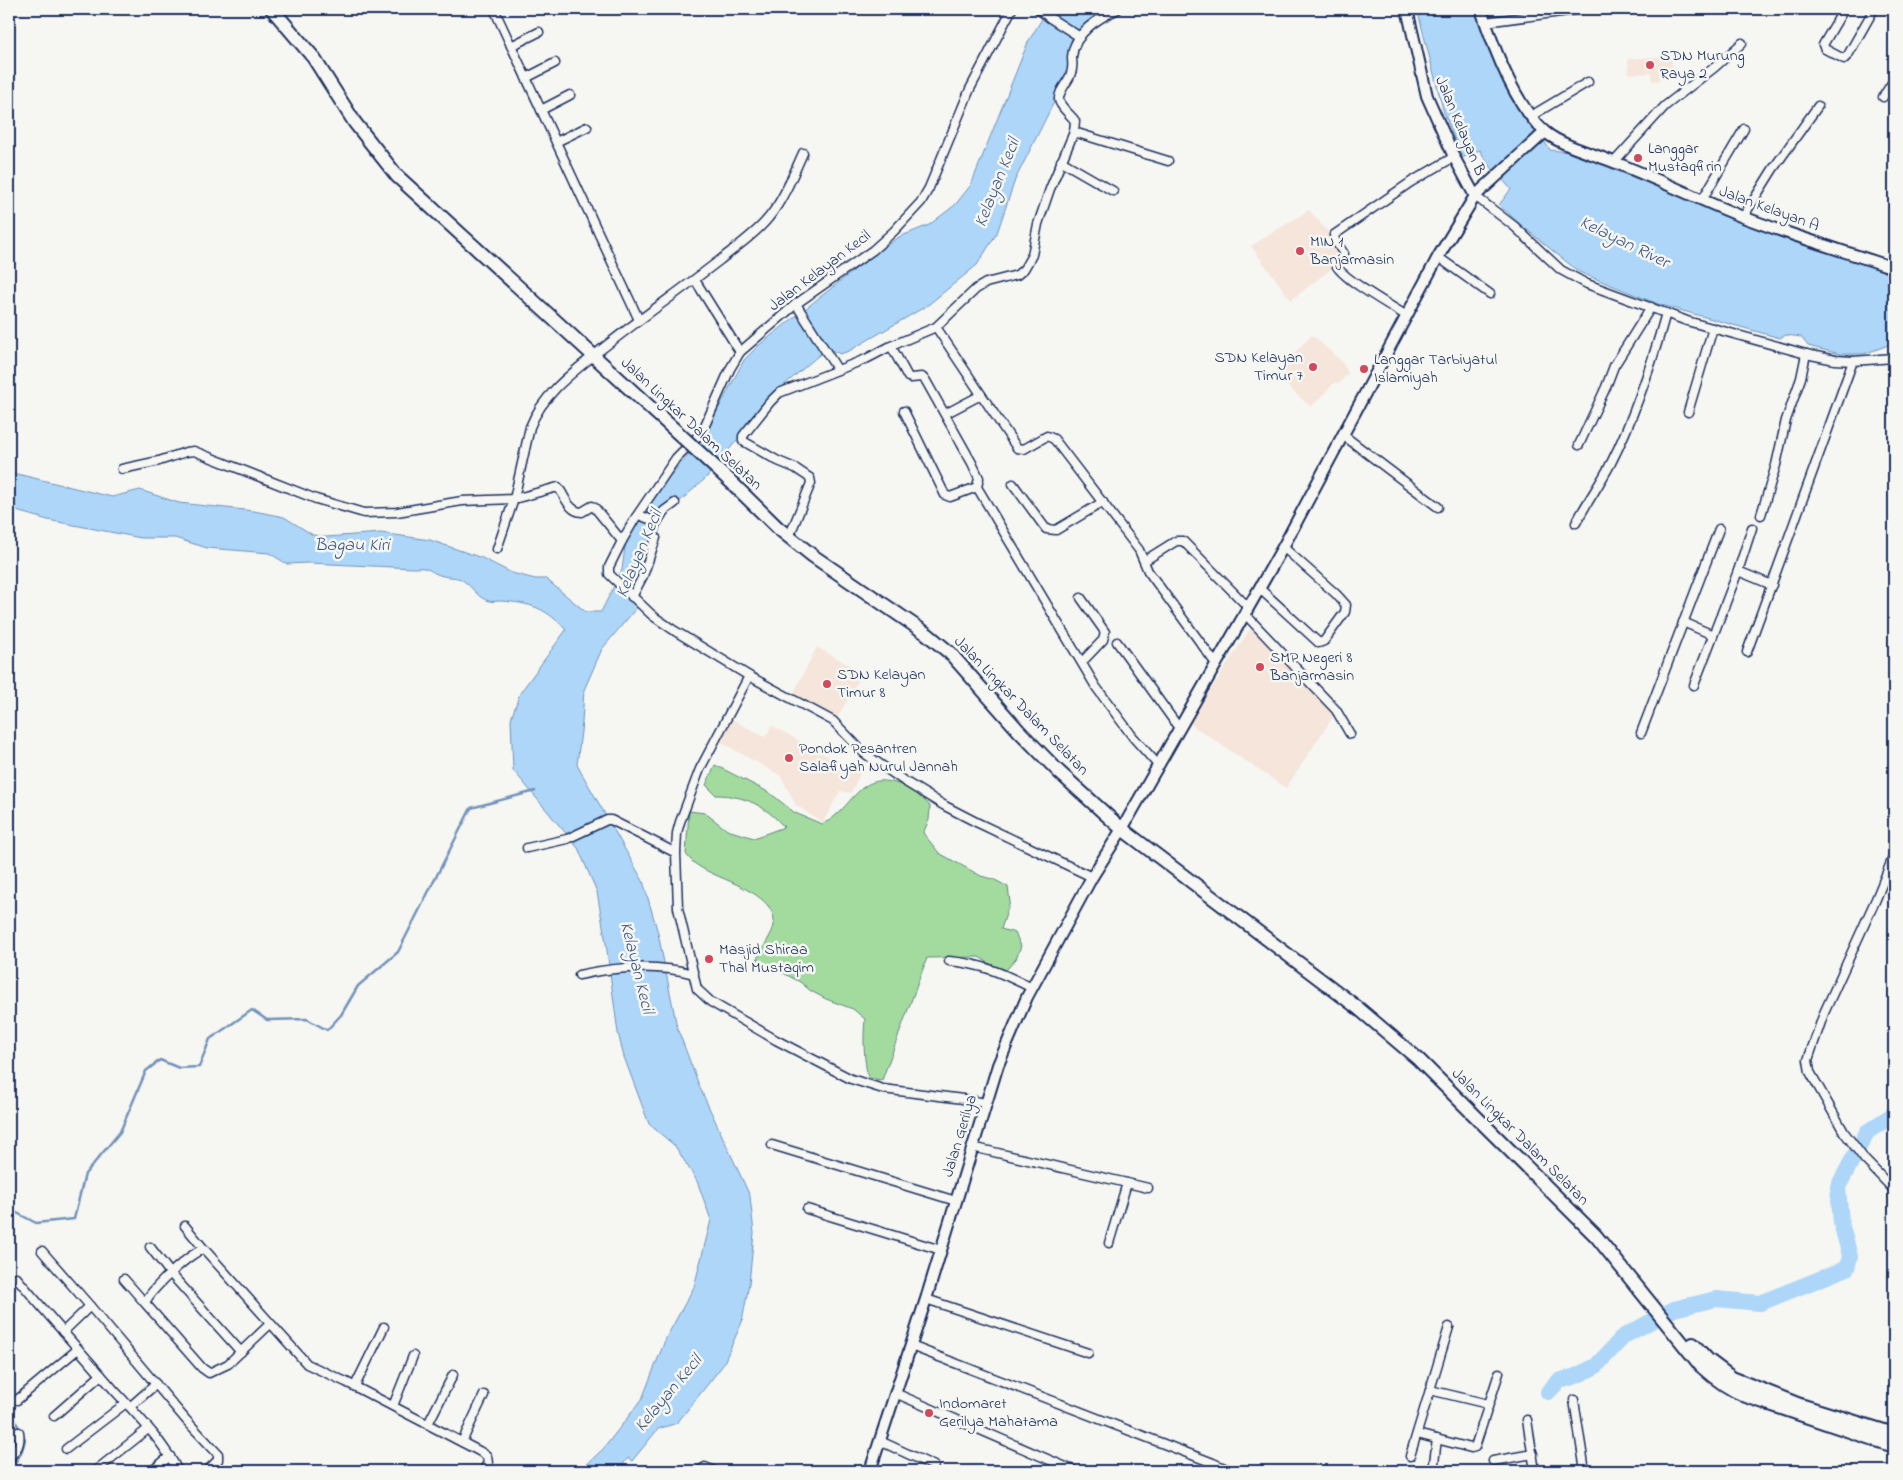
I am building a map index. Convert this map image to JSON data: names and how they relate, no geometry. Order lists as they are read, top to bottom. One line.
{"streets":{"main road":["Jalan Lingkar Dalam Selatan"],"street":["Jalan Kelayan B","Jalan Kelayan A","Jalan Kelayan Kecil","Jalan Gerilya"]},"crossings":[["Jalan Kelayan B","Jalan Gerilya"],["Jalan Kelayan A","Jalan Gerilya"],["Jalan Lingkar Dalam Selatan","Jalan Gerilya"]],"water":["Kelayan Kecil","Kelayan River","Bagau Kiri"],"places":["SDN Murung Raya 2","Langgar Mustaqfirin","MIN 1 Banjarmasin","SDN Kelayan Timur 7","Langgar Tarbiyatul Islamiyah","SMP Negeri 8 Banjarmasin","SDN Kelayan Timur 8","Pondok Pesantren Salafiyah Nurul Jannah","Masjid Shiraa Thal Mustaqim","Indomaret Gerilya Mahatama"]}
